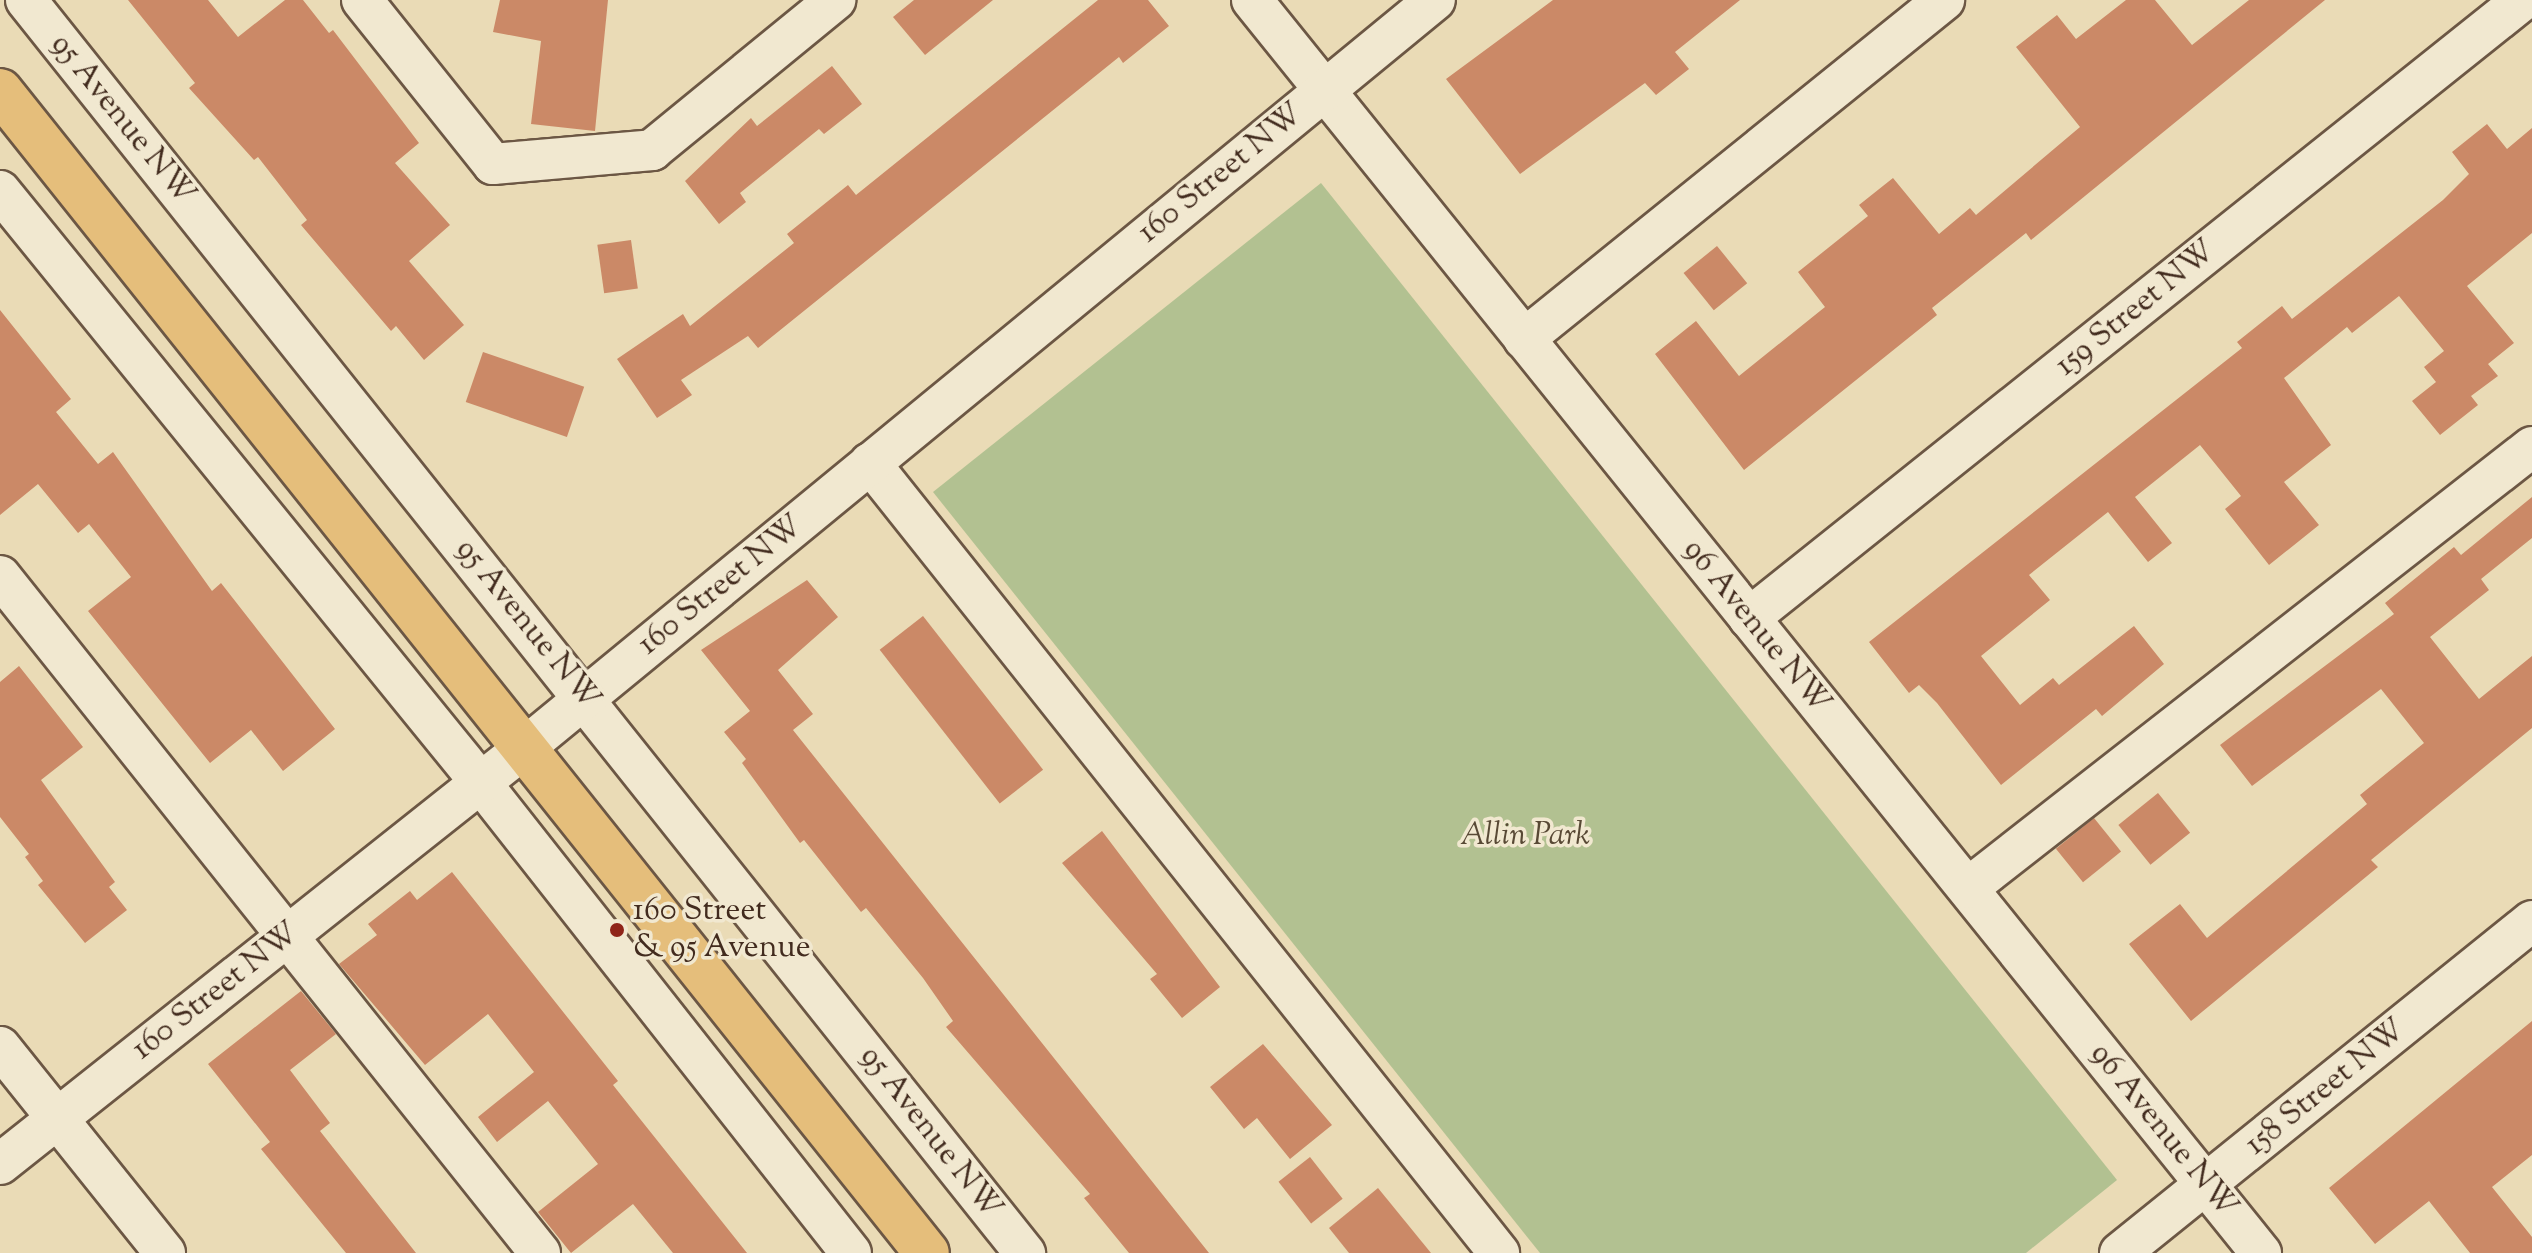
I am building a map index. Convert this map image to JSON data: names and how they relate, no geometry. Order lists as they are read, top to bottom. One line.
{"streets":{"street":["95 Avenue NW","160 Street NW","159 Street NW","96 Avenue NW","158 Street NW"]},"crossings":[["95 Avenue NW","160 Street NW"],["160 Street NW","96 Avenue NW"],["159 Street NW","96 Avenue NW"],["96 Avenue NW","158 Street NW"]],"parks":["Allin Park"],"places":["160 Street & 95 Avenue"]}
